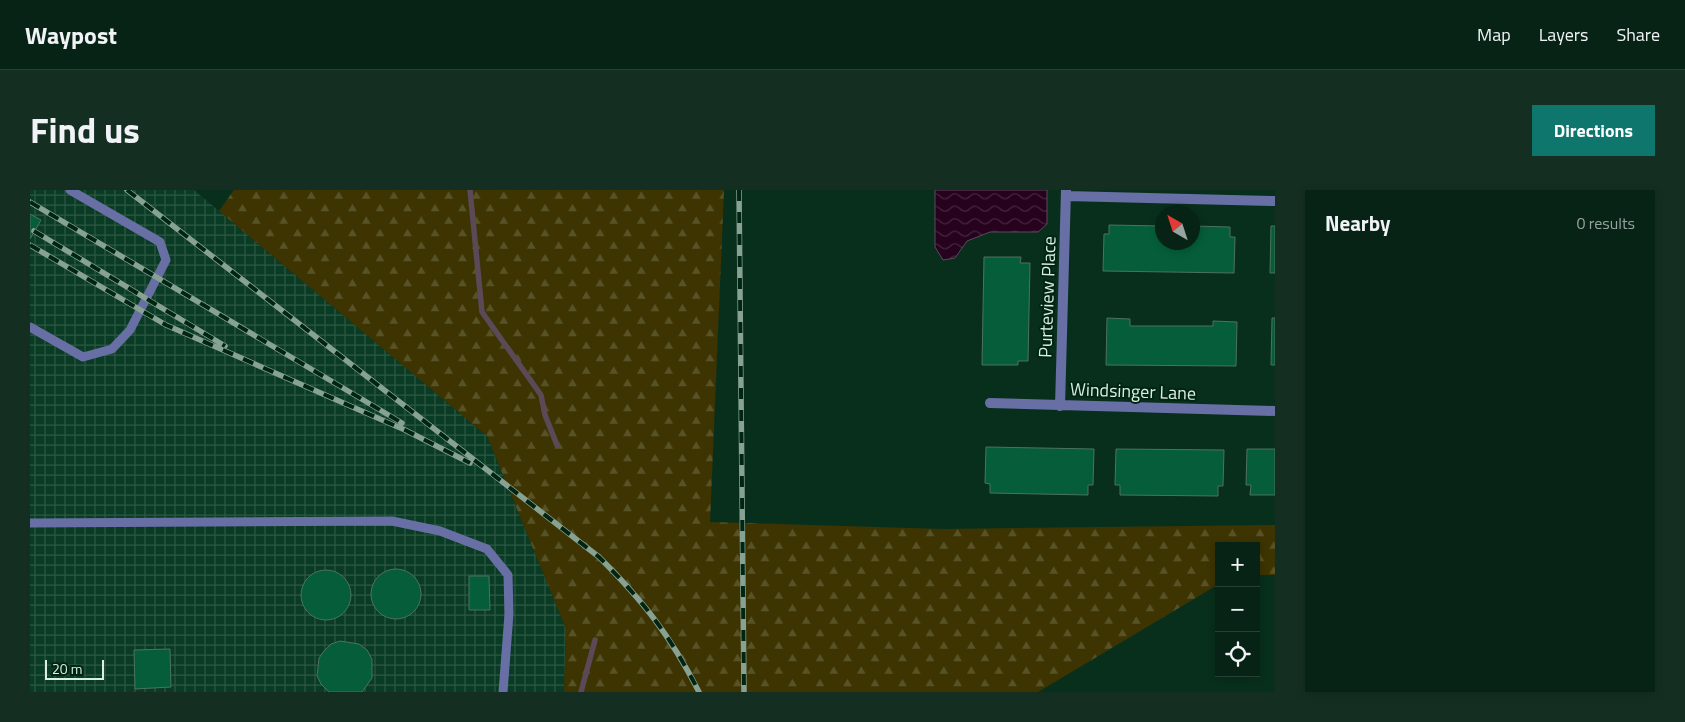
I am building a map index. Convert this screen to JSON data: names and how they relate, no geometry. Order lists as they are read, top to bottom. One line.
{"streets":{"street":["Purteview Place","Windsinger Lane"]},"crossings":[["Purteview Place","Windsinger Lane"]],"scale_bar":"20 m","north":"top left","page":{"header":"Waypost","nav":["Map","Layers","Share"],"title":"Find us","buttons":"Directions","heading":["Nearby","0 results"],"map_buttons":["+","−"],"scale":"20 m"}}
